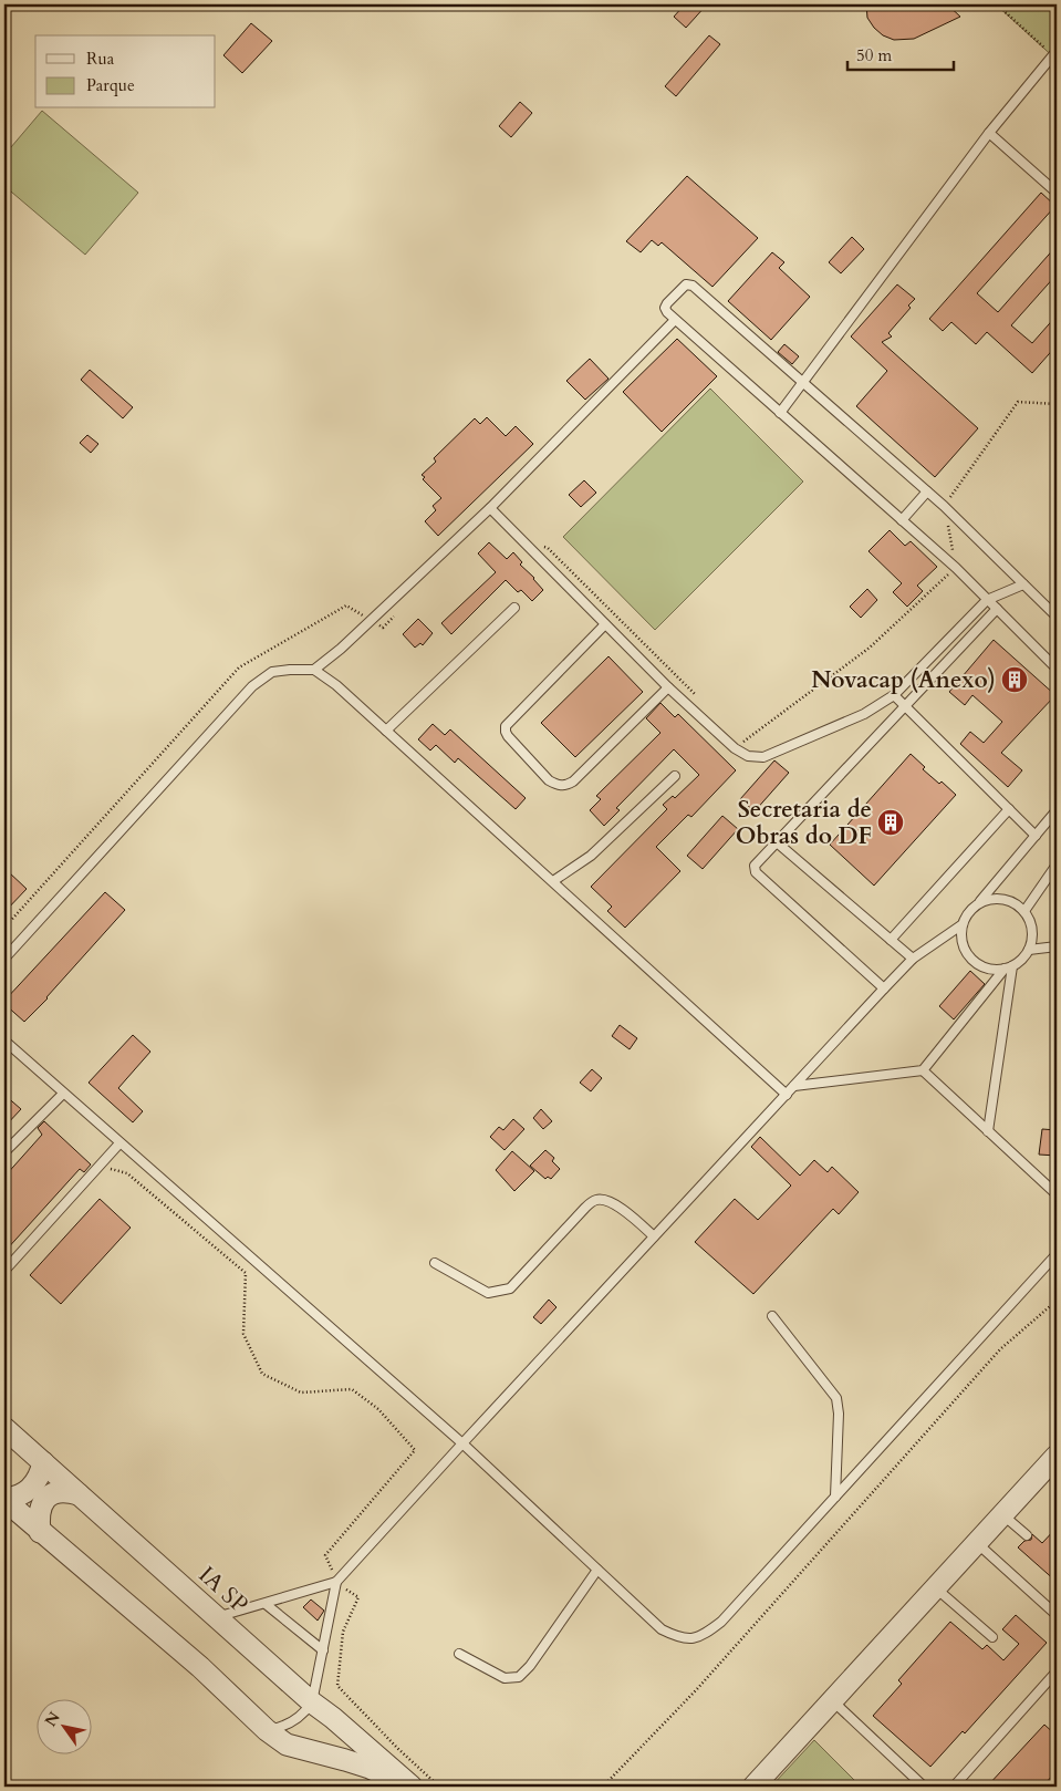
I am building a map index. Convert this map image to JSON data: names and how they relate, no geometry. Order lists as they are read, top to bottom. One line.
{"streets":{"street":["IA SP"]},"places":{"building":["Novacap (Anexo)","Secretaria de Obras do DF"]},"legend":["Rua","Parque"],"scale_bar":"50 m","north":"top left"}
